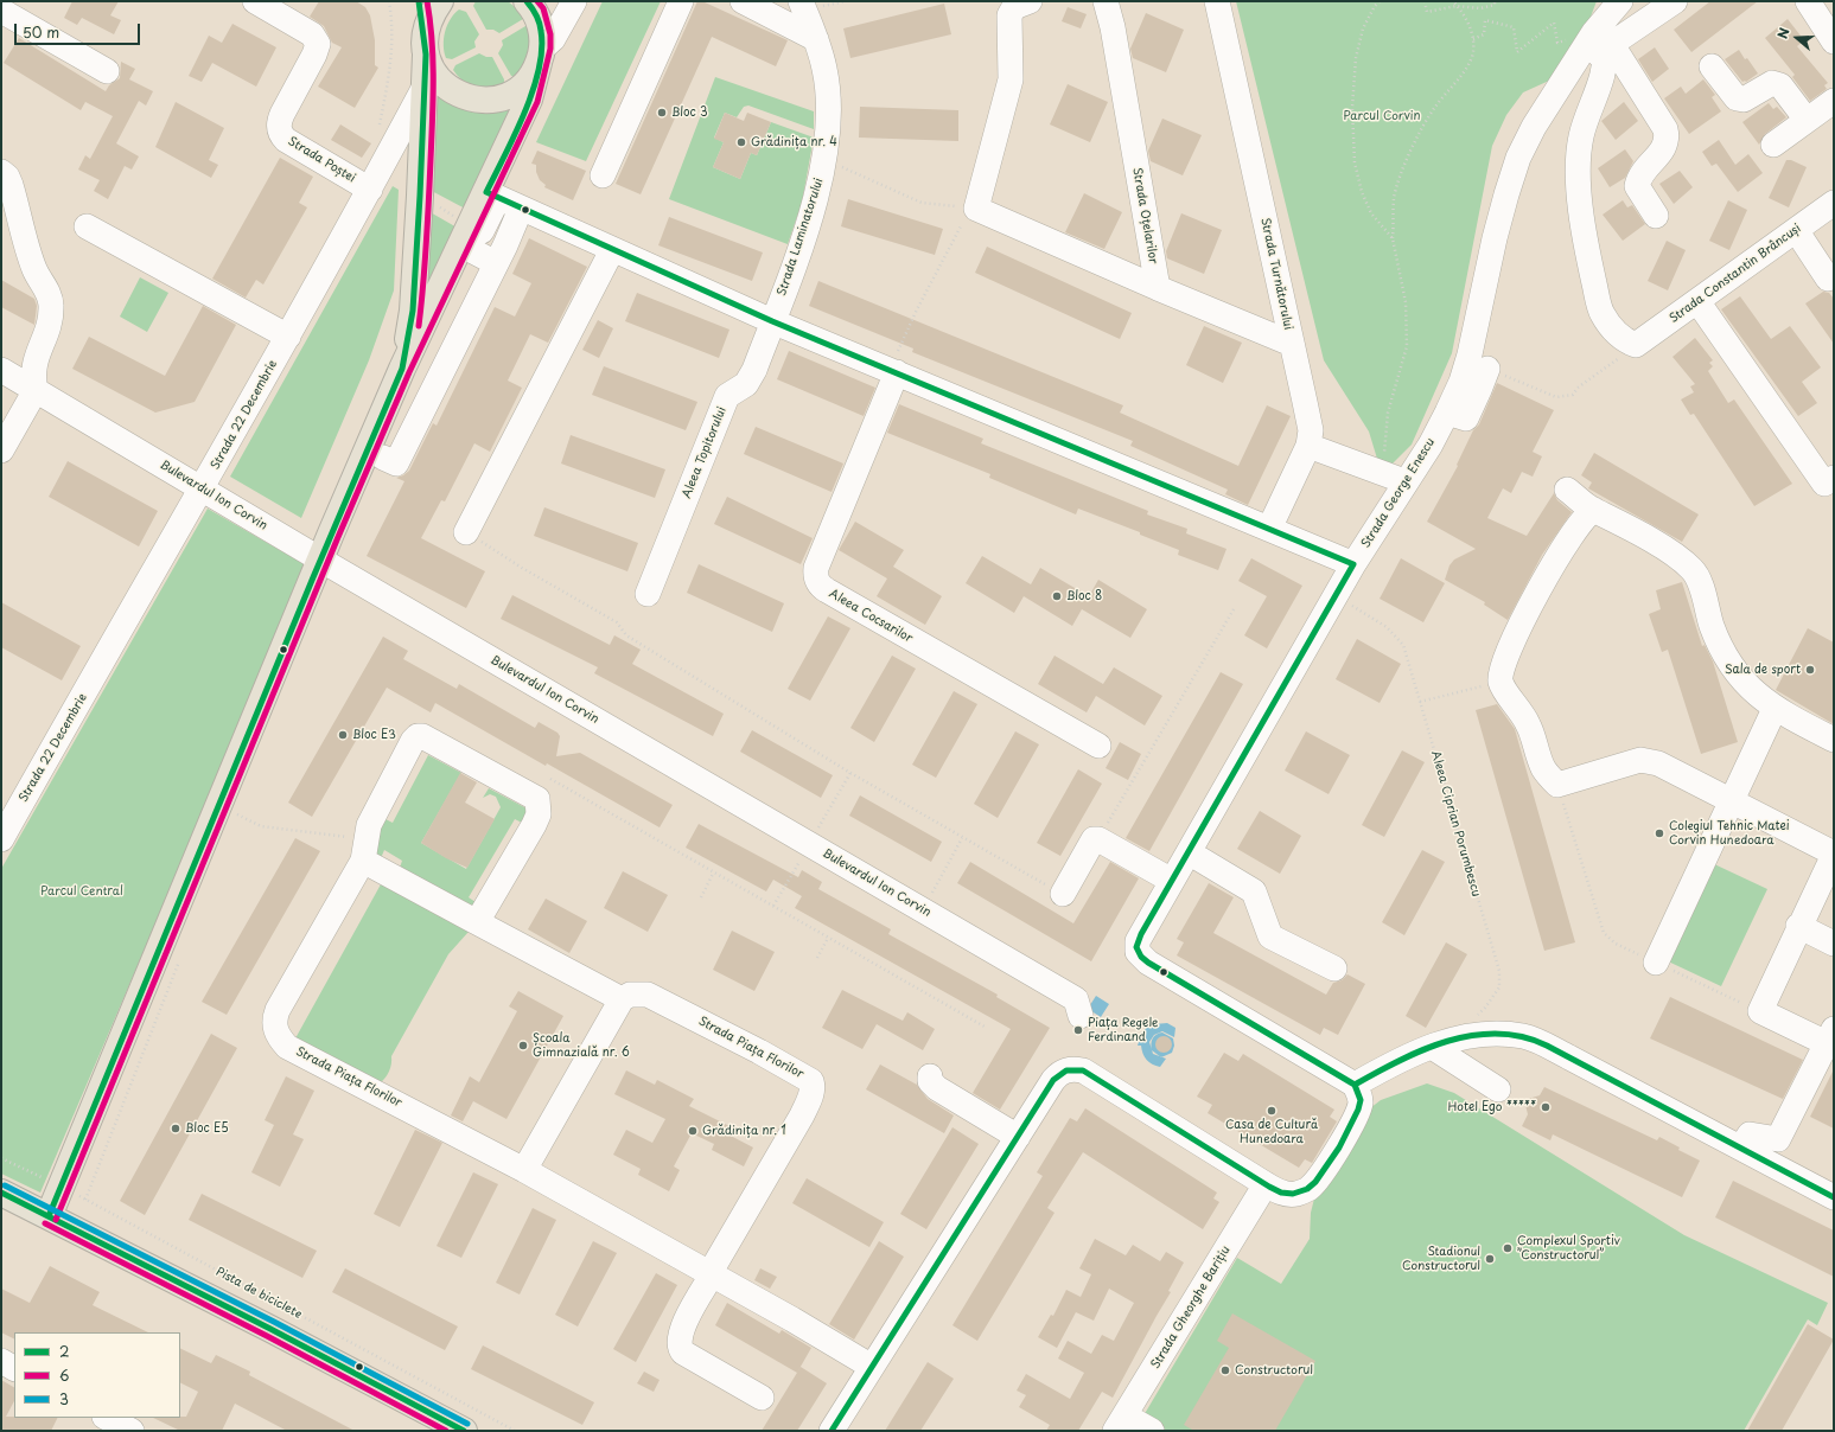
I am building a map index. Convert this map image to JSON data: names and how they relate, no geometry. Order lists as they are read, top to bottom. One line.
{"streets":{"street":["Strada Poștei","Strada Oțelarilor","Strada Laminatorului","Strada Turnătorului","Strada Constantin Brâncuși","Strada 22 Decembrie","Aleea Topitorului","Strada George Enescu","Bulevardul Ion Corvin","Aleea Cocsarilor","Strada Piața Florilor","Strada Gheorghe Barițiu"],"path":["Aleea Ciprian Porumbescu","Pista de biciclete"]},"crossings":[["Strada Poștei","Strada 22 Decembrie"],["Strada Laminatorului","Aleea Topitorului"],["Strada 22 Decembrie","Bulevardul Ion Corvin"],["Strada George Enescu","Aleea Ciprian Porumbescu"]],"parks":["Parcul Corvin","Parcul Central"],"places":["Bloc 3","Grădinița nr. 4","Bloc 8","Sala de sport","Bloc E3","Colegiul Tehnic Matei Corvin Hunedoara","Piața Regele Ferdinand","Școala Gimnazială nr. 6","Hotel Ego *****","Casa de Cultură Hunedoara","Bloc E5","Grădinița nr. 1","Complexul Sportiv ”Constructorul”","Stadionul Constructorul","Constructorul"],"lines":["transit line 2","transit line 6","transit line 3"],"legend":["2","6","3"],"scale_bar":"50 m","north":"left"}
